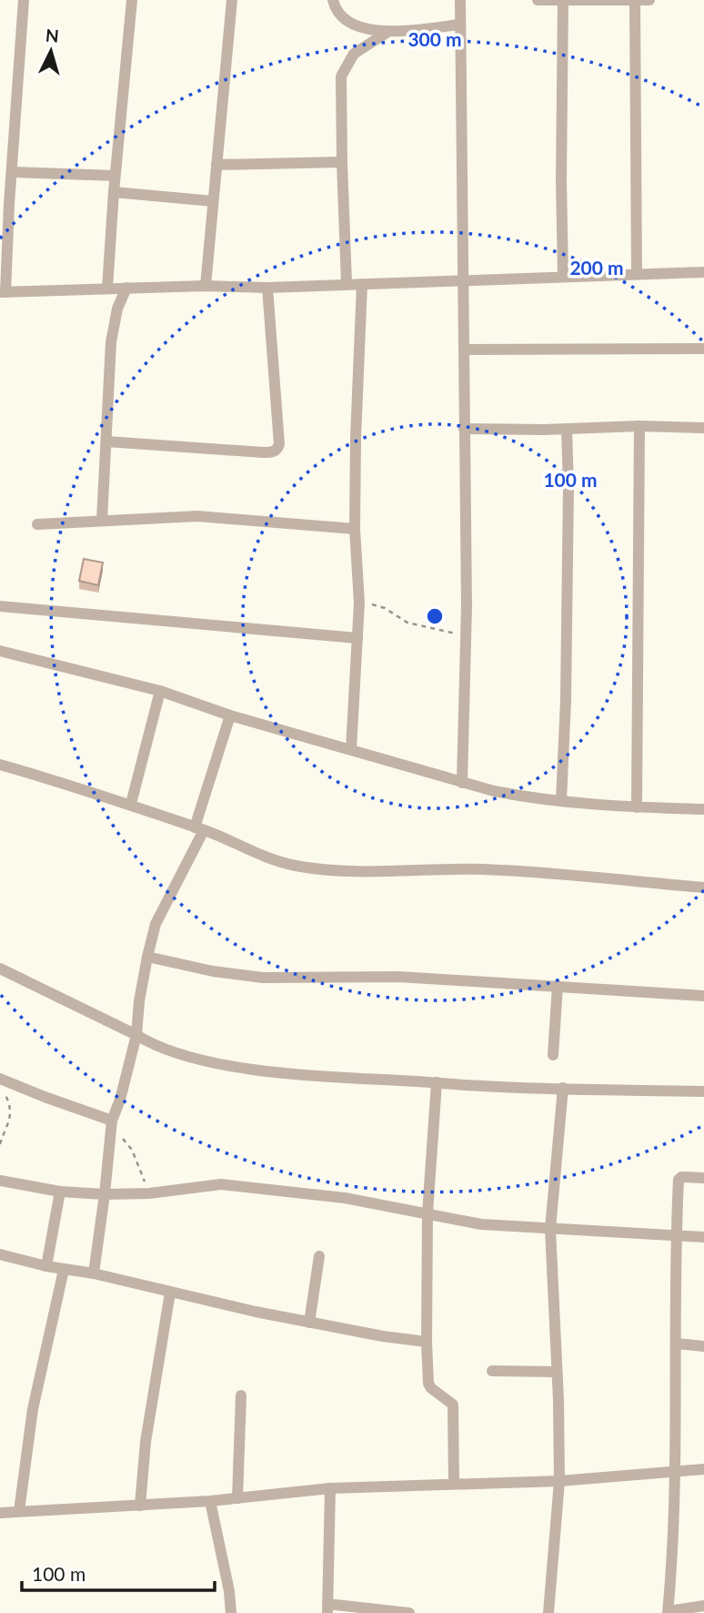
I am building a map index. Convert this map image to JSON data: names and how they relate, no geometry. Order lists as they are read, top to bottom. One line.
{"scale_bar":"100 m","north":"top","rings":["300 m","200 m","100 m"]}
